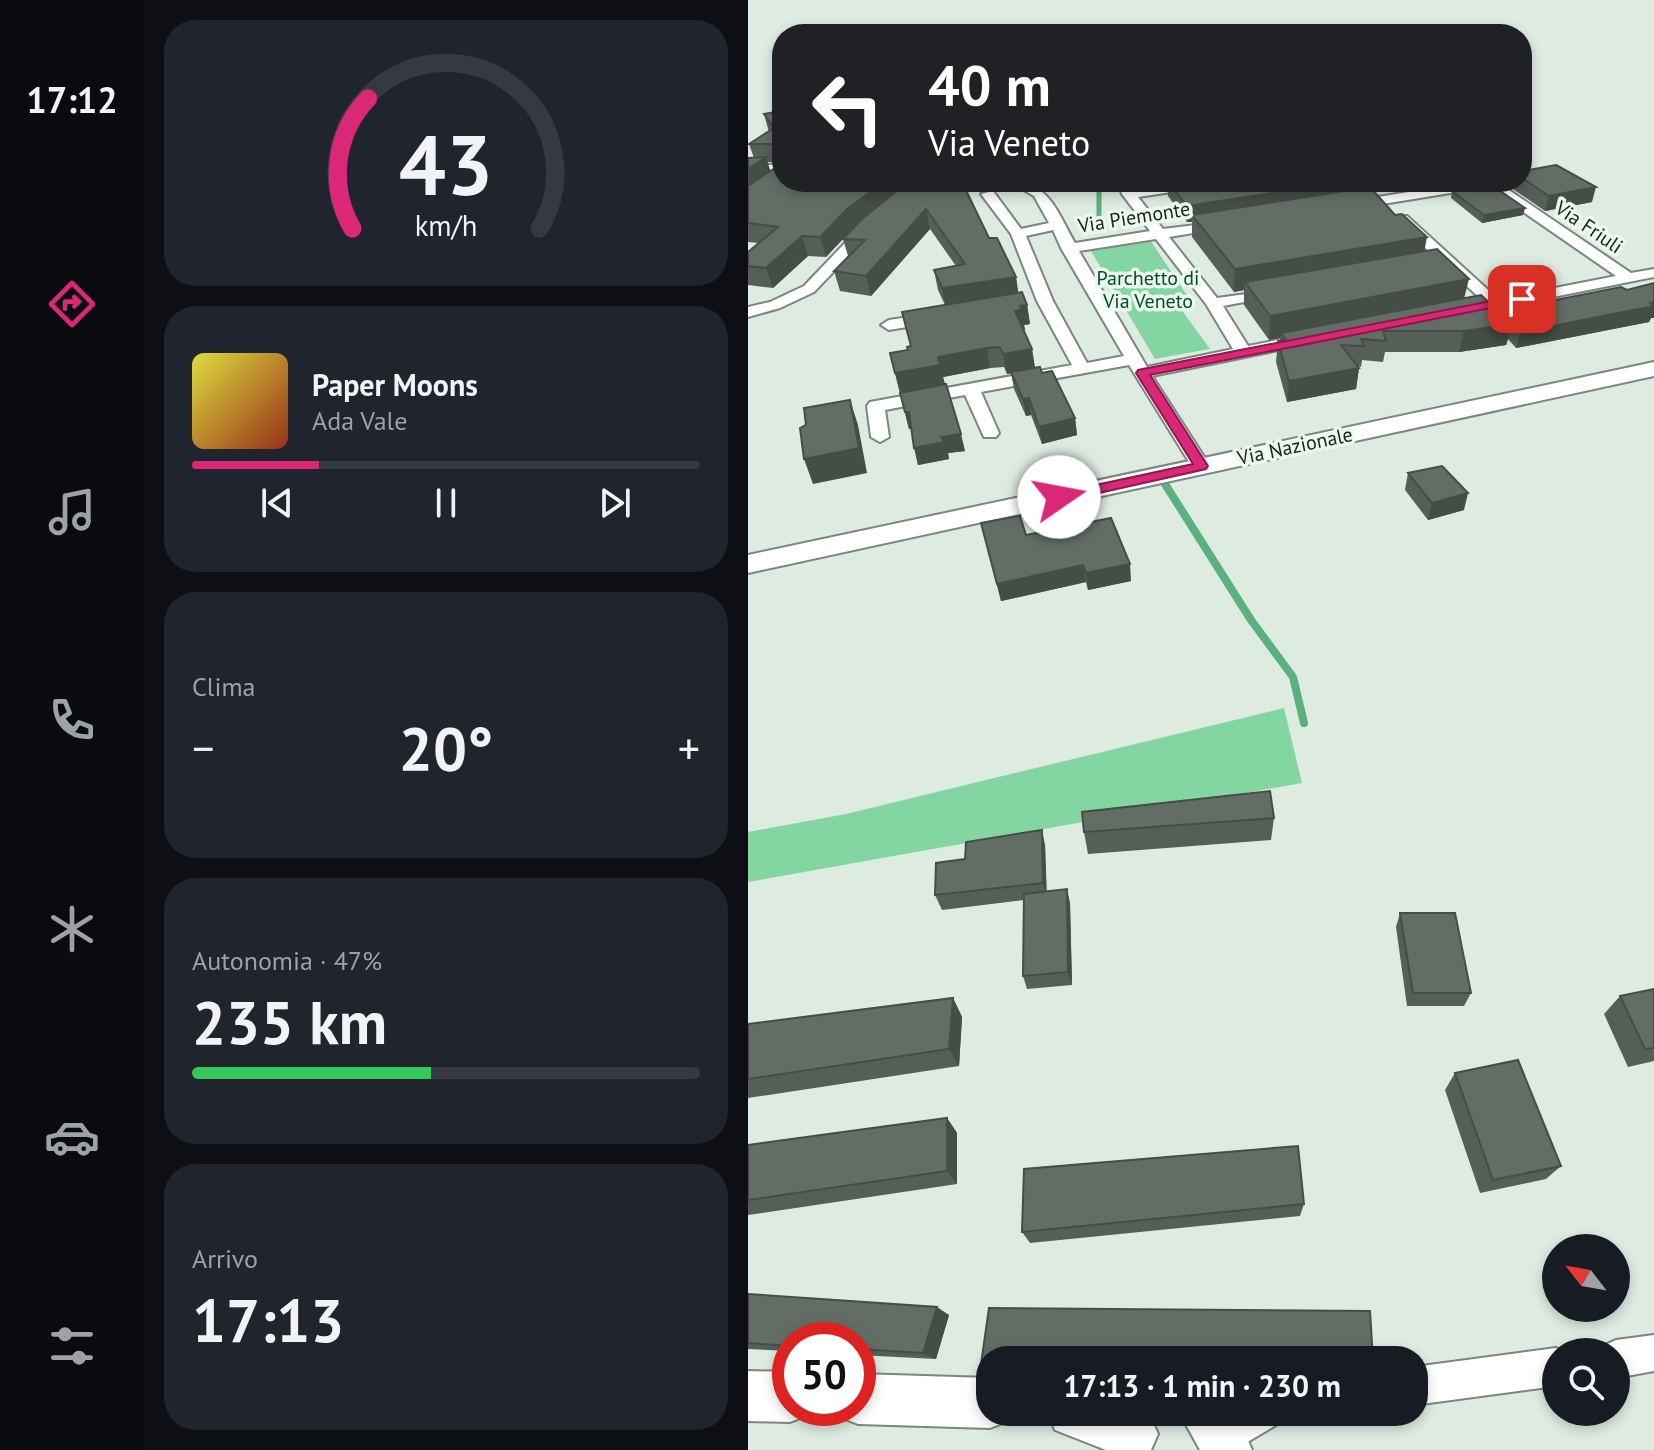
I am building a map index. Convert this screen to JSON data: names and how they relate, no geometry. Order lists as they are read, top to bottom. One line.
{"streets":{"main road":["Via Nazionale"],"street":["Via Piemonte","Via Friuli"]},"parks":["Parchetto di Via Veneto"],"north":"top left","page":{"tabs":"17:12","turn":["40 m","Via Veneto"],"song":["Paper Moons","Ada Vale"],"tile":["Clima",["Autonomia · 47%","235 km"],["Arrivo","17:13"]],"heat":["−","20°","+"],"limit":"50","trip":"17:13 · 1 min · 230 m","gauge":["43","km/h"]}}
